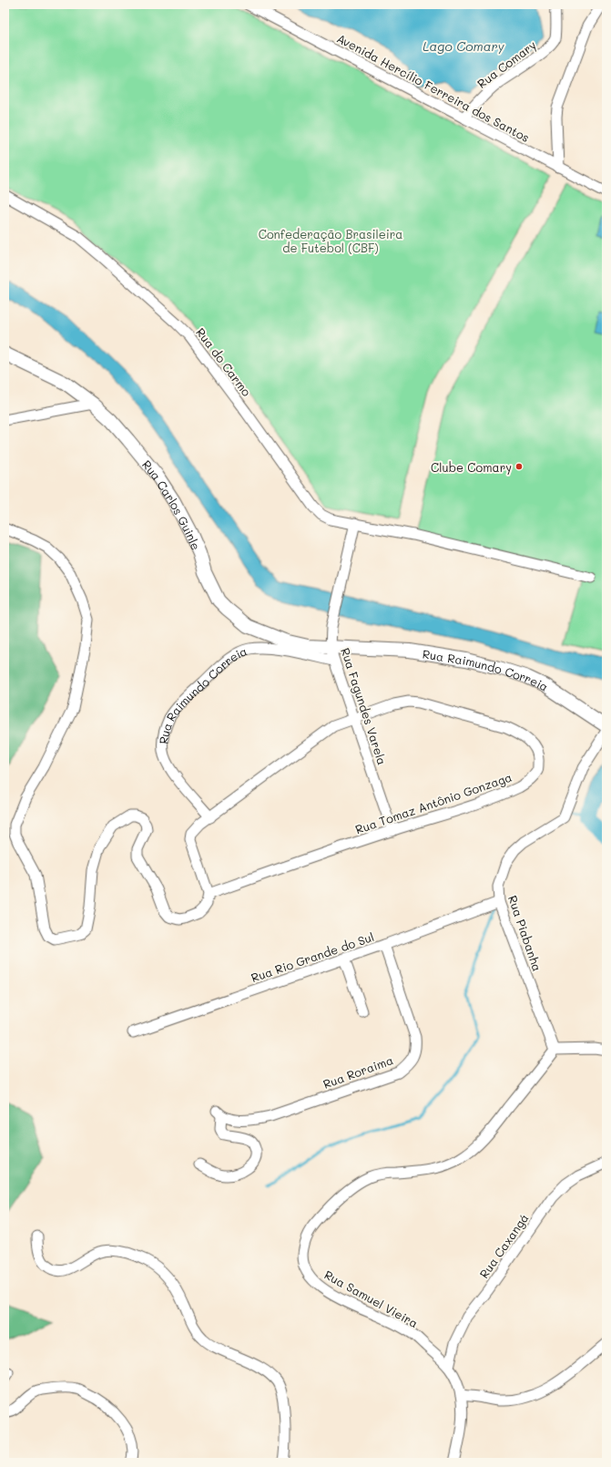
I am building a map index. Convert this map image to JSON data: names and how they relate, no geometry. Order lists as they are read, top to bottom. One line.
{"streets":{"street":["Rua Comary","Avenida Hercílio Ferreira dos Santos","Rua do Carmo","Rua Carlos Guinle","Rua Raimundo Correia","Rua Fagundes Varela","Rua Tomaz Antônio Gonzaga","Rua Piabanha","Rua Rio Grande do Sul","Rua Roraima","Rua Caxangá","Rua Samuel Vieira"]},"crossings":[["Rua Comary","Avenida Hercílio Ferreira dos Santos"],["Rua do Carmo","Rua Fagundes Varela"],["Rua Carlos Guinle","Rua Raimundo Correia"],["Rua Carlos Guinle","Rua Fagundes Varela"],["Rua Raimundo Correia","Rua Fagundes Varela"],["Rua Raimundo Correia","Rua Tomaz Antônio Gonzaga"],["Rua Fagundes Varela","Rua Tomaz Antônio Gonzaga"],["Rua Piabanha","Rua Rio Grande do Sul"],["Rua Piabanha","Rua Samuel Vieira"],["Rua Rio Grande do Sul","Rua Roraima"],["Rua Caxangá","Rua Samuel Vieira"]],"water":["Lago Comary"],"parks":["Confederação Brasileira de Futebol (CBF)"],"places":["Clube Comary"]}
